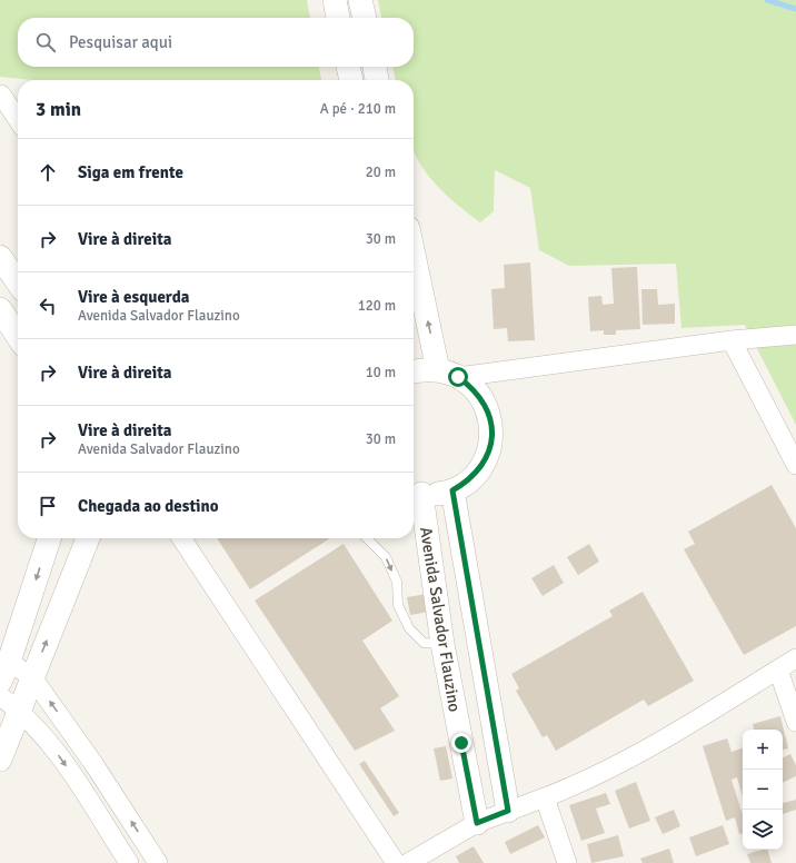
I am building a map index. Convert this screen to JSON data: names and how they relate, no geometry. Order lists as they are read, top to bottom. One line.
{"streets":{"street":["Avenida Salvador Flauzino"]},"page":{"search":"Pesquisar aqui","heading":["3 min","A pé · 210 m"],"list":[["Siga em frente","20 m"],["Vire à direita","30 m"],["Vire à esquerda","Avenida Salvador Flauzino","120 m"],["Vire à direita","10 m"],["Vire à direita","Avenida Salvador Flauzino","30 m"],"Chegada ao destino"],"map_buttons":["+","−"]}}
